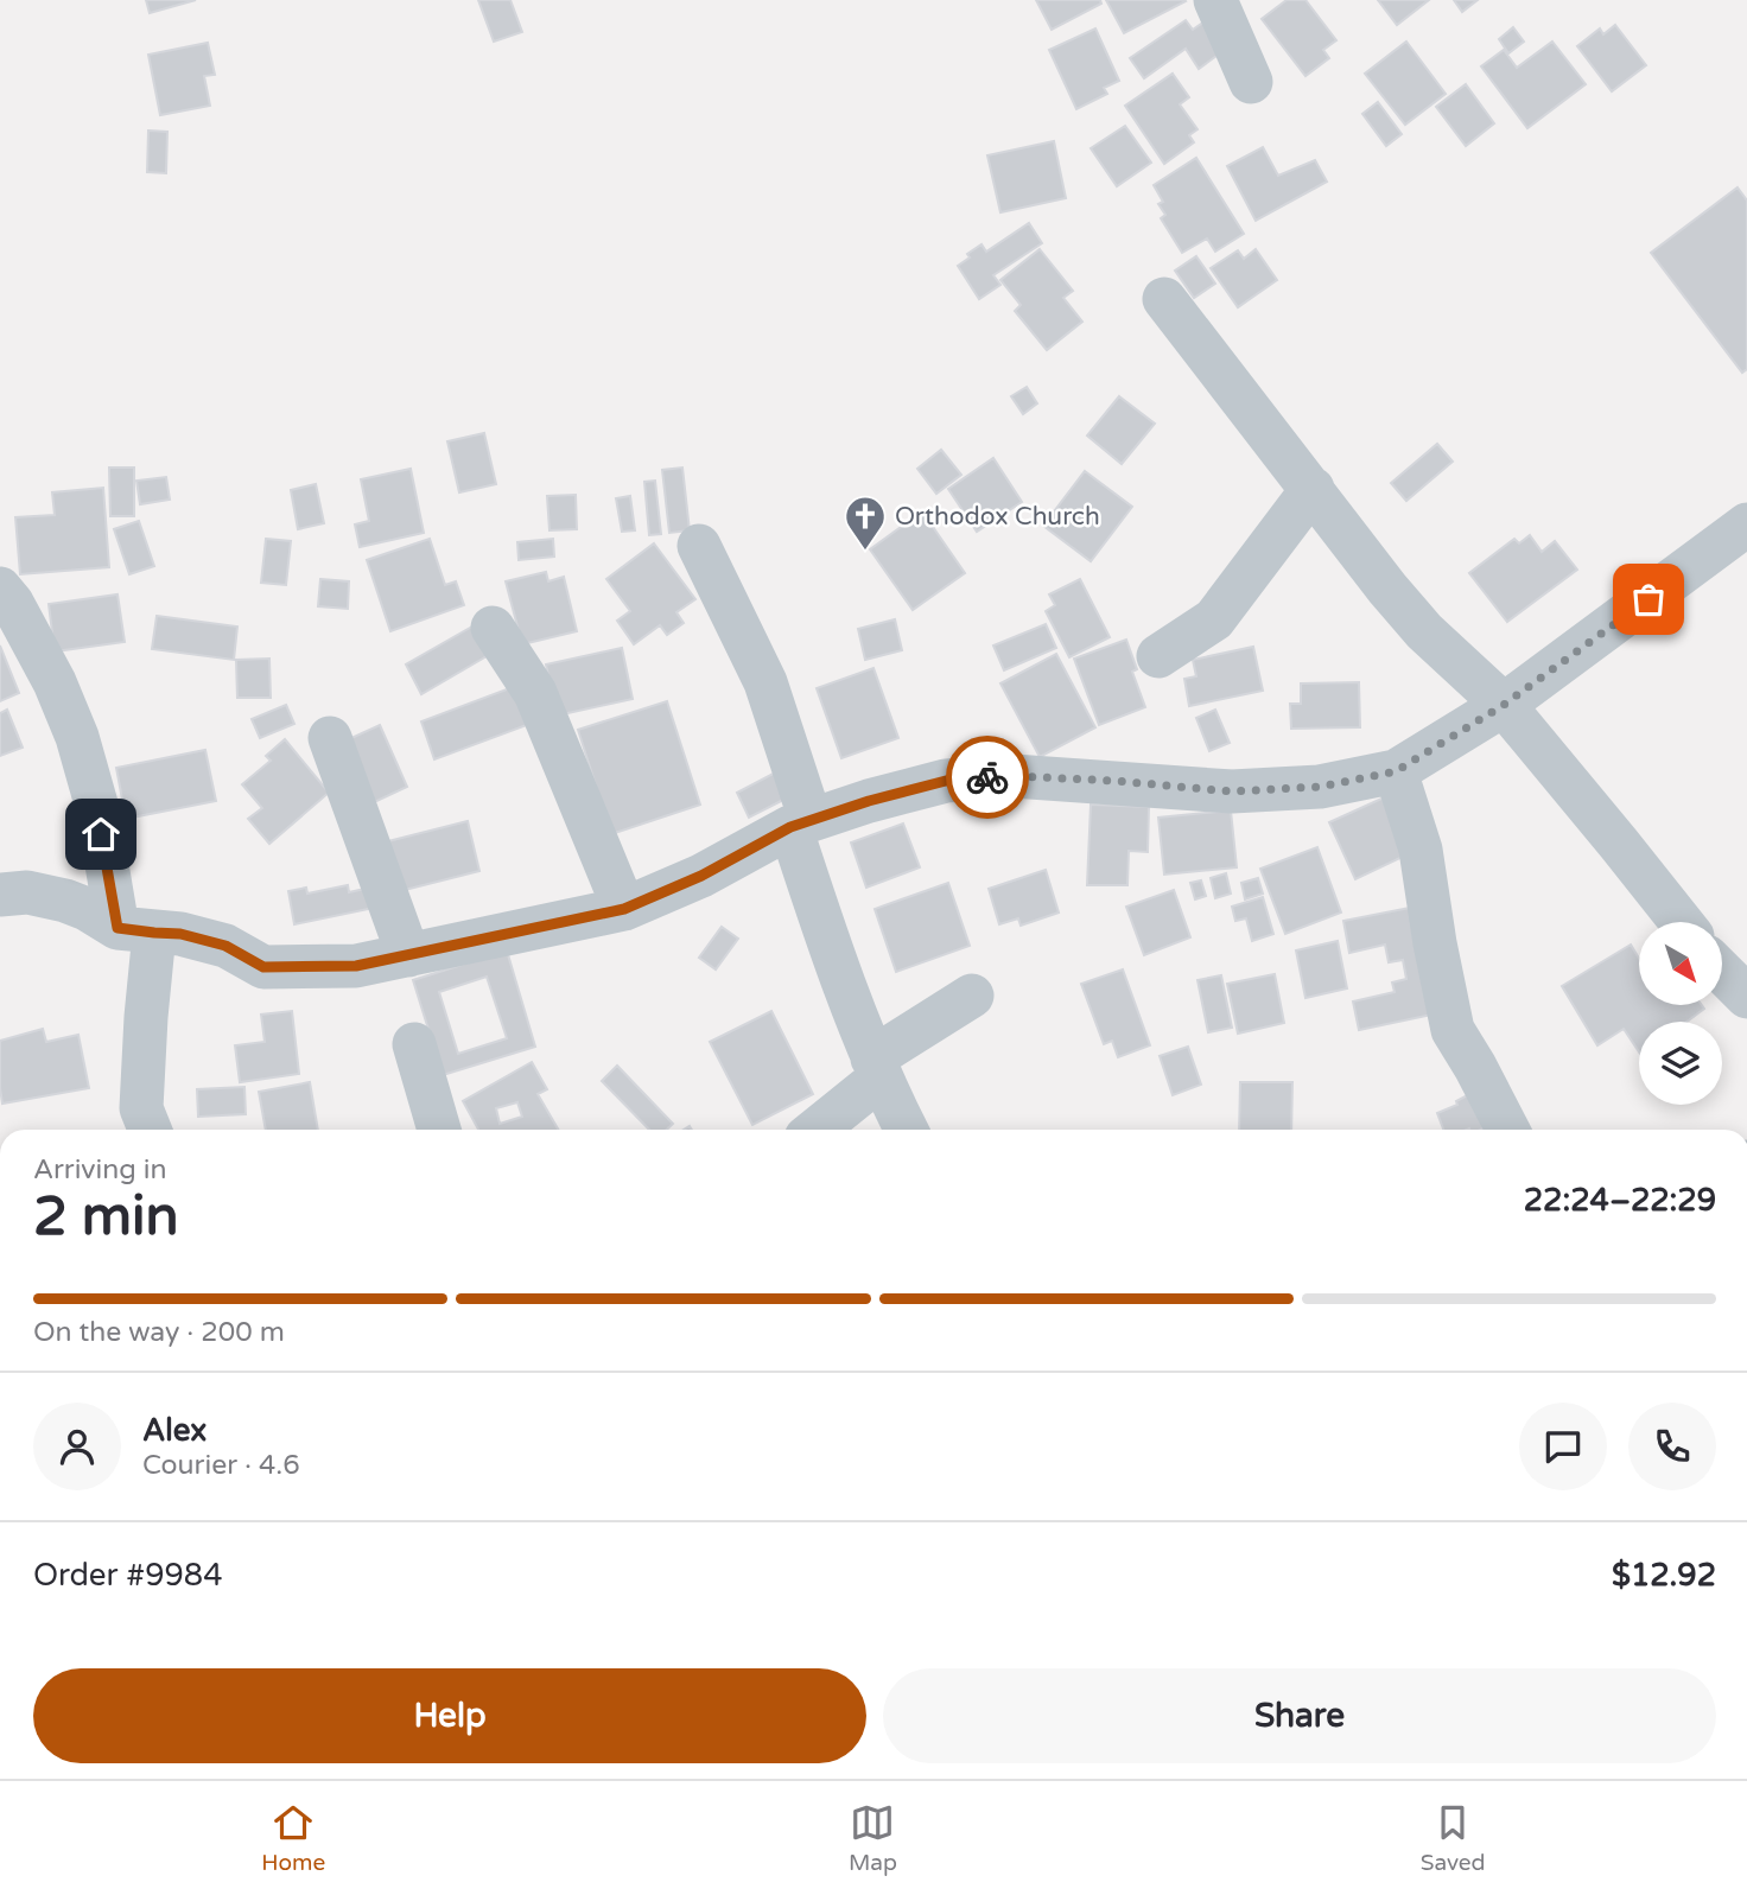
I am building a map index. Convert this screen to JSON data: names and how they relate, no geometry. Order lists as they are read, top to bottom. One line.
{"places":{"church":["Orthodox Church"]},"north":"bottom right","page":{"heading":["2 min","Arriving in","22:24–22:29"],"panel":["Alex","Courier · 4.6","Order #9984","$12.92"],"bar":"On the way · 200 m","buttons":["Help","Share"],"tabs":["Home","Map","Saved"]}}
